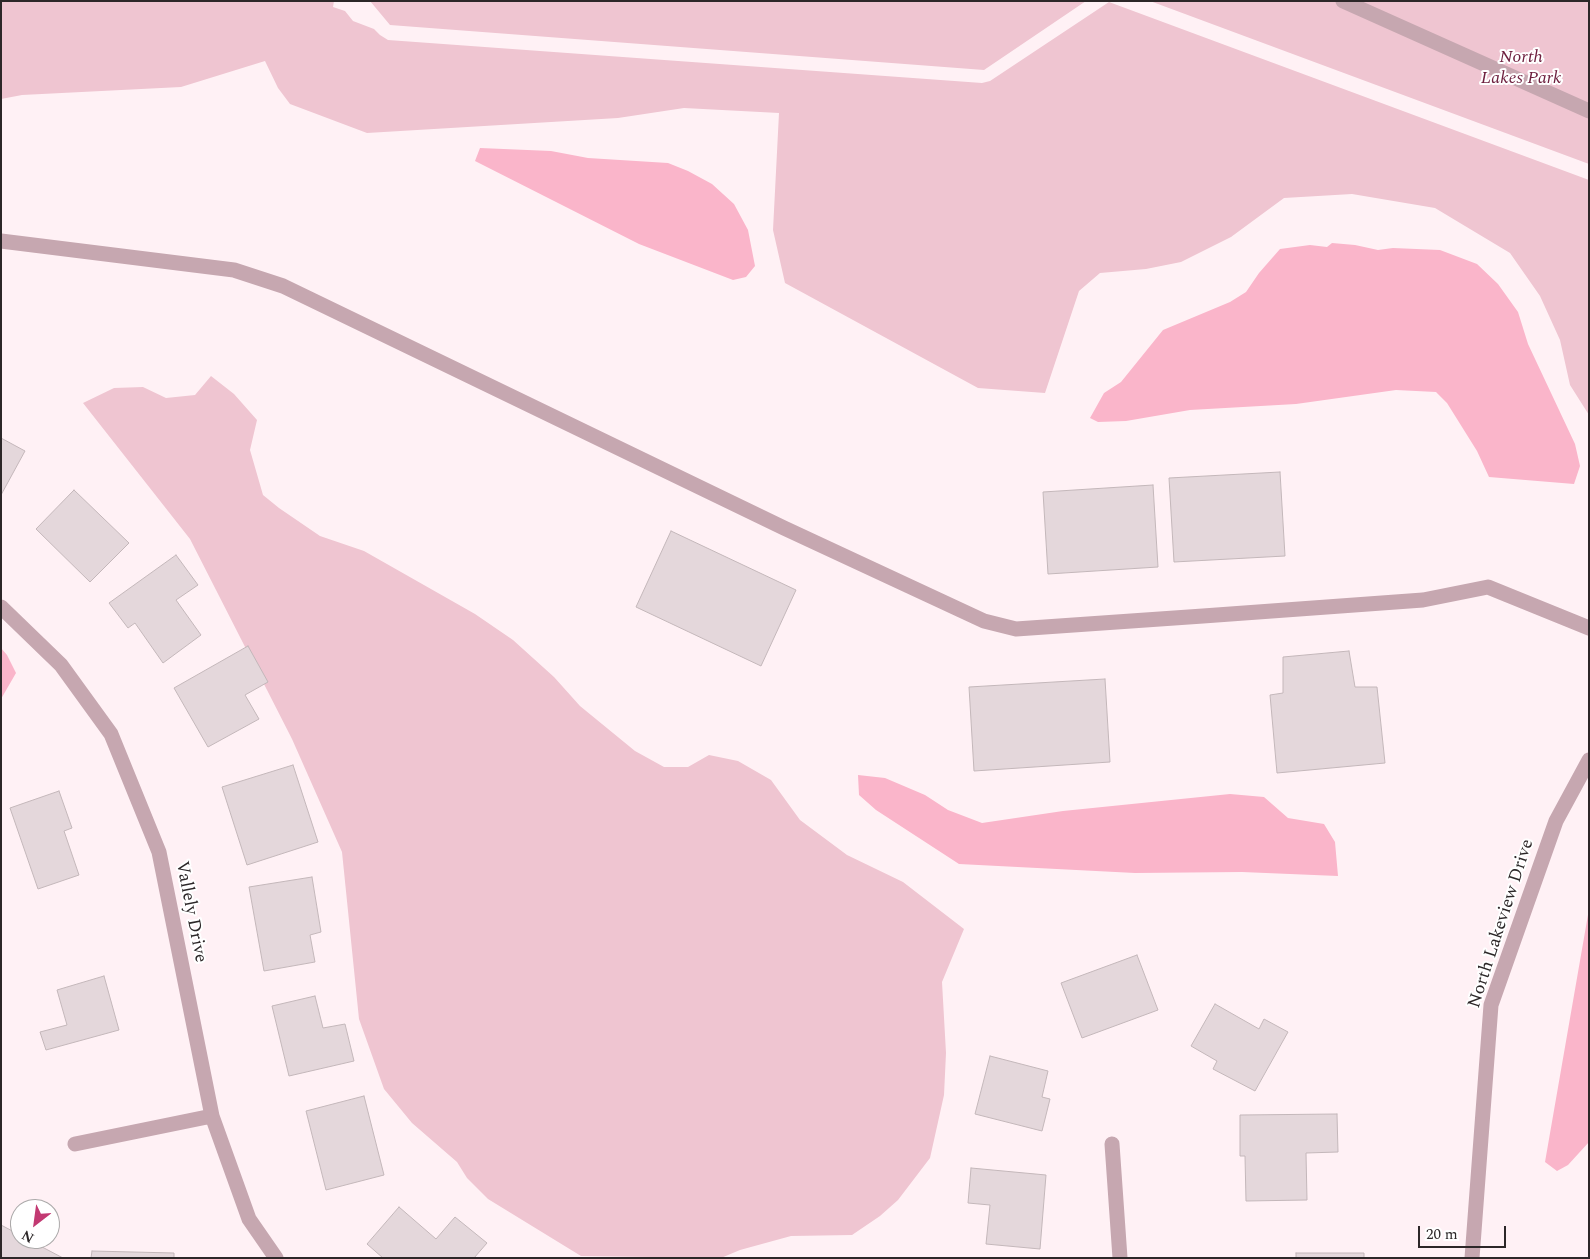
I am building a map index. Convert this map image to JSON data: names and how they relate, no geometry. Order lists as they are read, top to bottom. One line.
{"streets":{"street":["Vallely Drive","North Lakeview Drive"]},"parks":["North Lakes Park"],"scale_bar":"20 m","north":"bottom left"}
